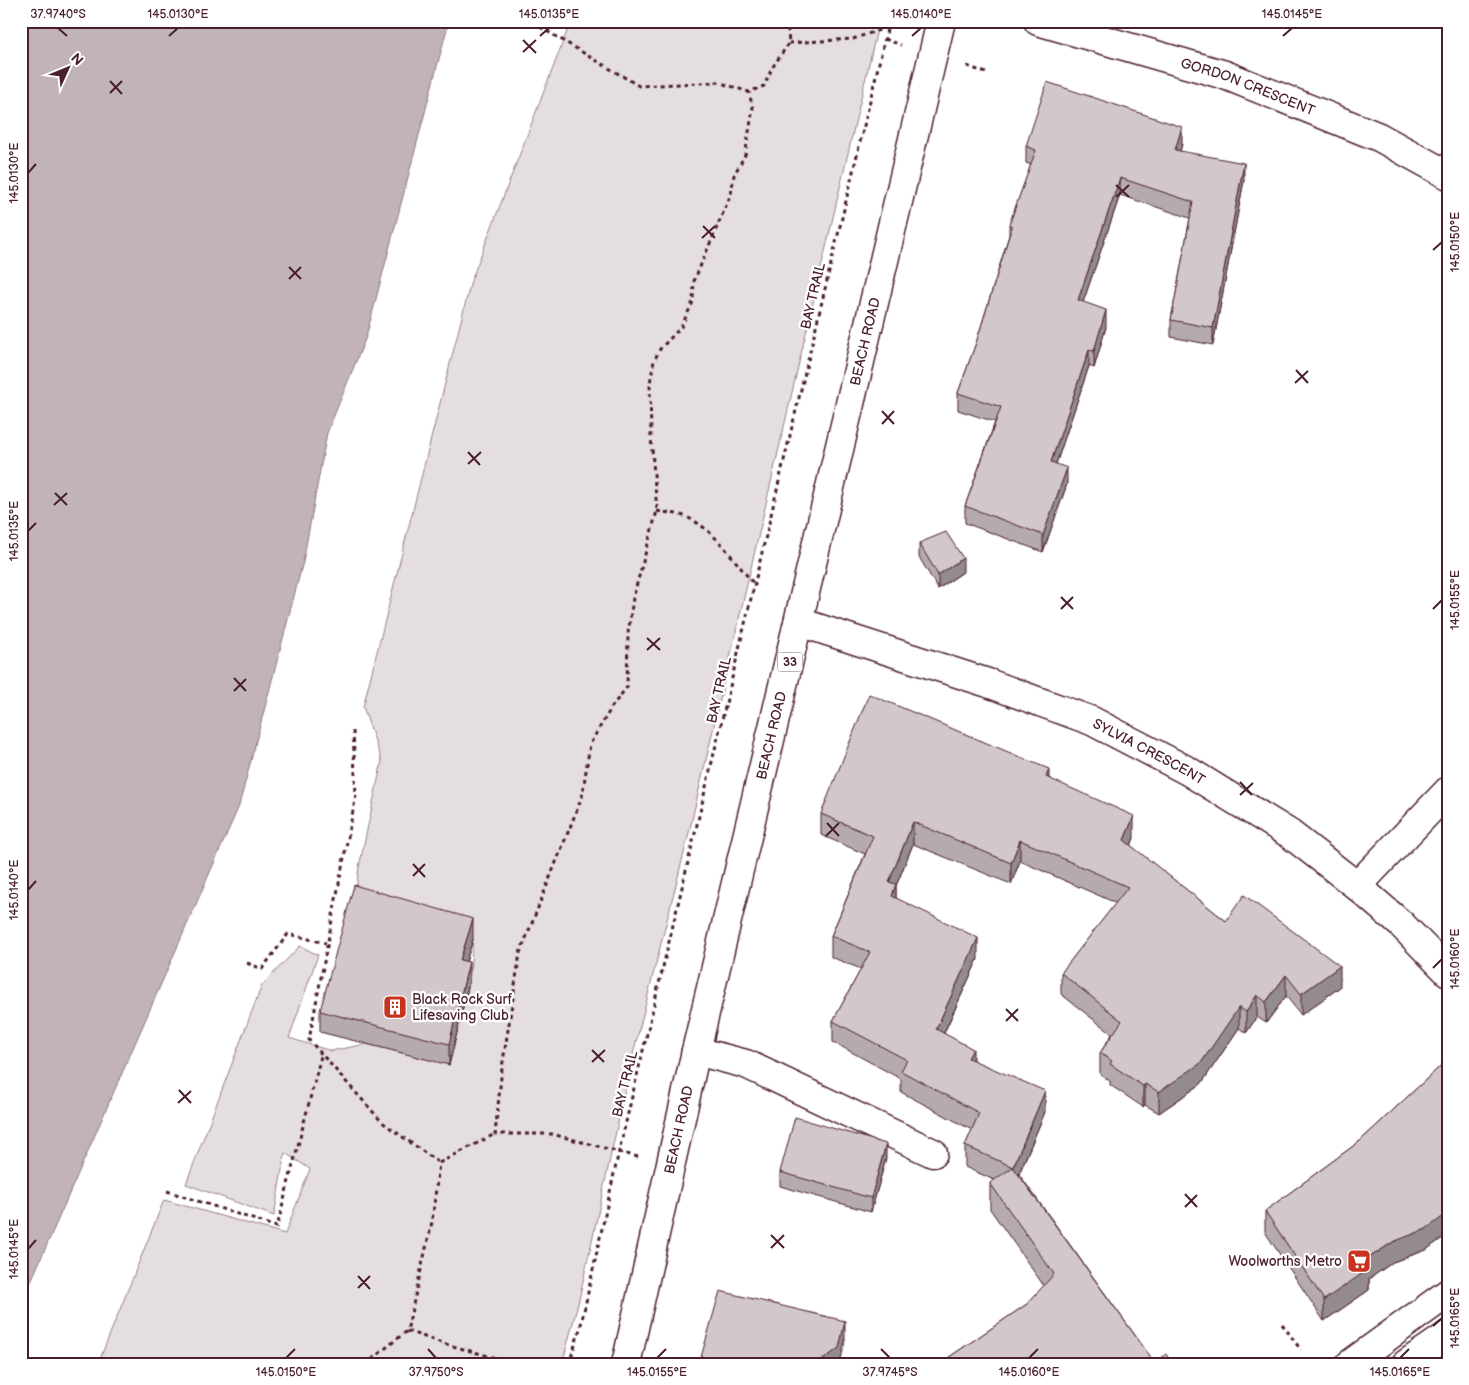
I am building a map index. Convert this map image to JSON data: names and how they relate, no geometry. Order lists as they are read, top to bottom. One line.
{"streets":{"main road":["GORDON CRESCENT","BEACH ROAD","33","SYLVIA CRESCENT"],"path":["BAY TRAIL"]},"crossings":[["BEACH ROAD","SYLVIA CRESCENT"]],"places":{"building":["Black Rock Surf Lifesaving Club"],"supermarket":["Woolworths Metro"]},"north":"top right","coordinates":["37.9740°S","145.0130°E","145.0135°E","145.0140°E","145.0145°E","145.0150°E","145.0155°E","145.0160°E","145.0165°E","37.9750°S","37.9745°S"]}
